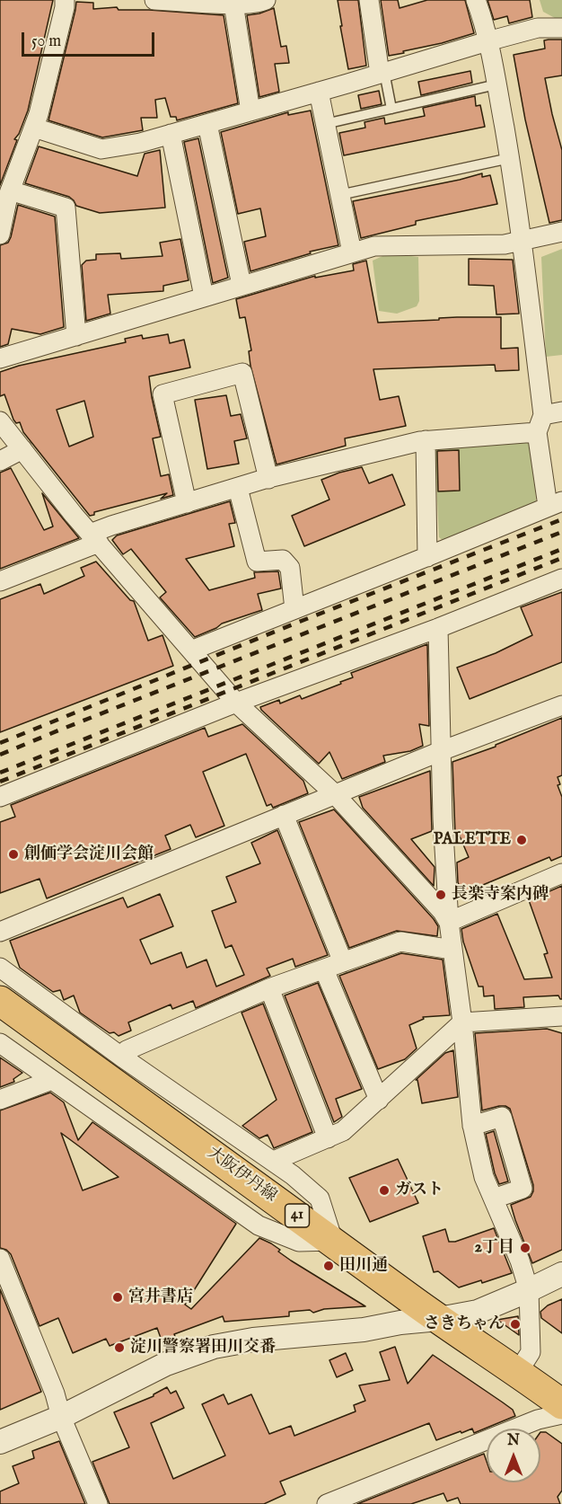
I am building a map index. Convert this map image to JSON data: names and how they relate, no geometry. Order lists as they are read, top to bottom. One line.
{"streets":{"main road":["大阪伊丹線","41"]},"places":["PALETTE","創価学会淀川会館","長楽寺案内碑","ガスト","2丁目","田川通","宮井書店","さきちゃん","淀川警察署田川交番"],"scale_bar":"50 m","north":"top"}
